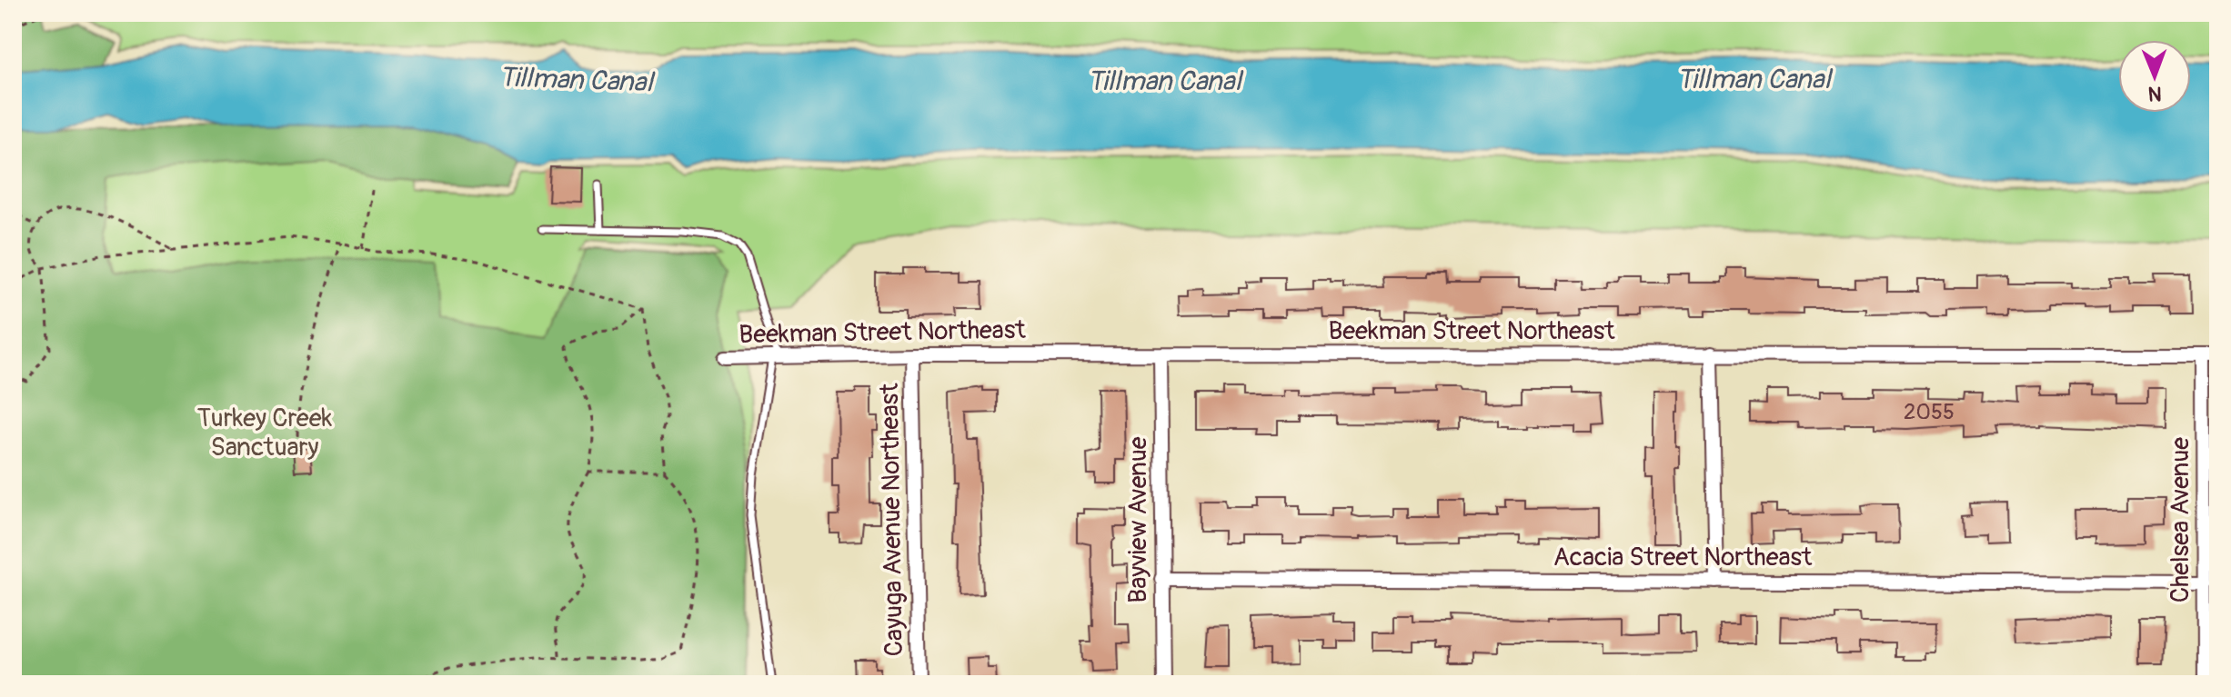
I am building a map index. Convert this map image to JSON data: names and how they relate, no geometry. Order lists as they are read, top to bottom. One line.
{"streets":{"street":["Beekman Street Northeast","Cayuga Avenue Northeast","Bayview Avenue","Chelsea Avenue","Acacia Street Northeast"]},"crossings":[["Beekman Street Northeast","Cayuga Avenue Northeast"],["Beekman Street Northeast","Bayview Avenue"],["Beekman Street Northeast","Chelsea Avenue"],["Bayview Avenue","Acacia Street Northeast"],["Chelsea Avenue","Acacia Street Northeast"]],"water":["Tillman Canal"],"parks":["Turkey Creek Sanctuary"],"house_numbers":["2055"],"north":"bottom"}
